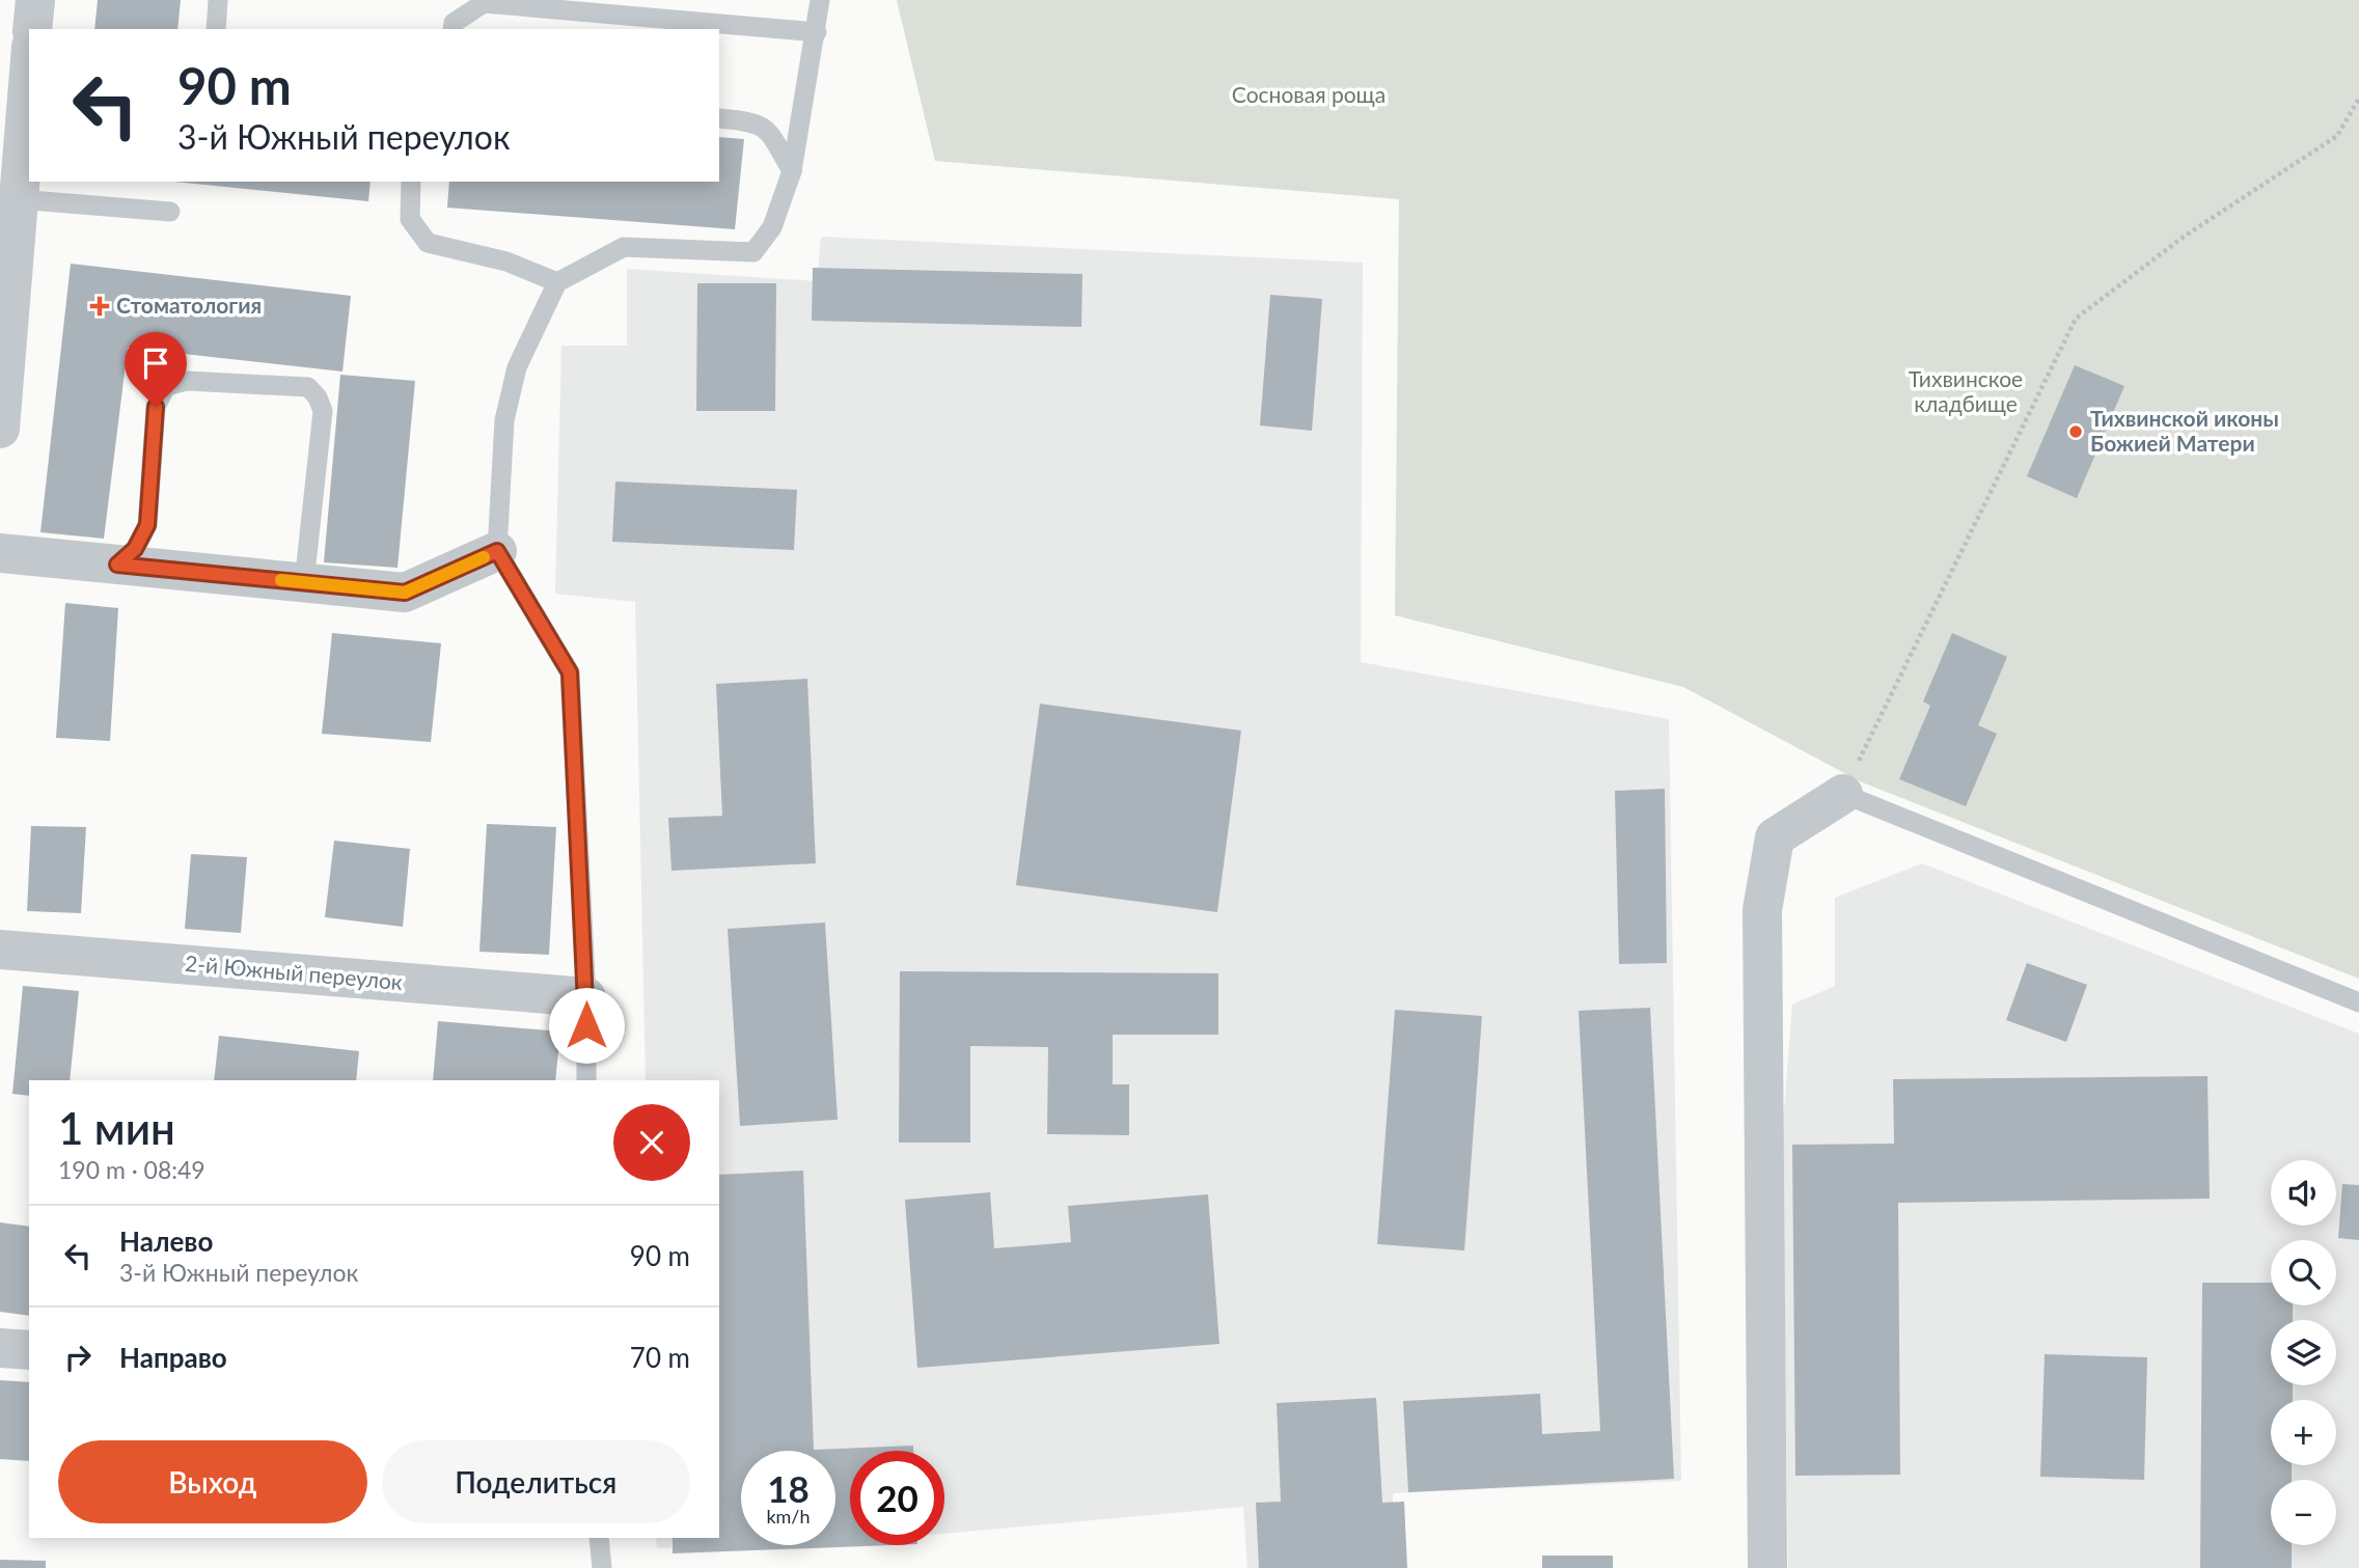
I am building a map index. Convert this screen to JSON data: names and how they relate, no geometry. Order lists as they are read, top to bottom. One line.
{"streets":{"street":["2-й Южный переулок"]},"parks":["Сосновая роща","Тихвинское кладбище"],"places":{"health":["Стоматология"],"other":["Тихвинской иконы Божией Матери"]},"page":{"turn":["90 m","3-й Южный переулок"],"heading":["1 мин","190 m · 08:49"],"map_buttons":["+","−"],"list":[{"name":"Налево","note":"3-й Южный переулок","value":"90 m"},{"name":"Направо","value":"70 m"}],"buttons":["Выход","Поделиться"],"speed":"18 km/h","limit":"20"}}
